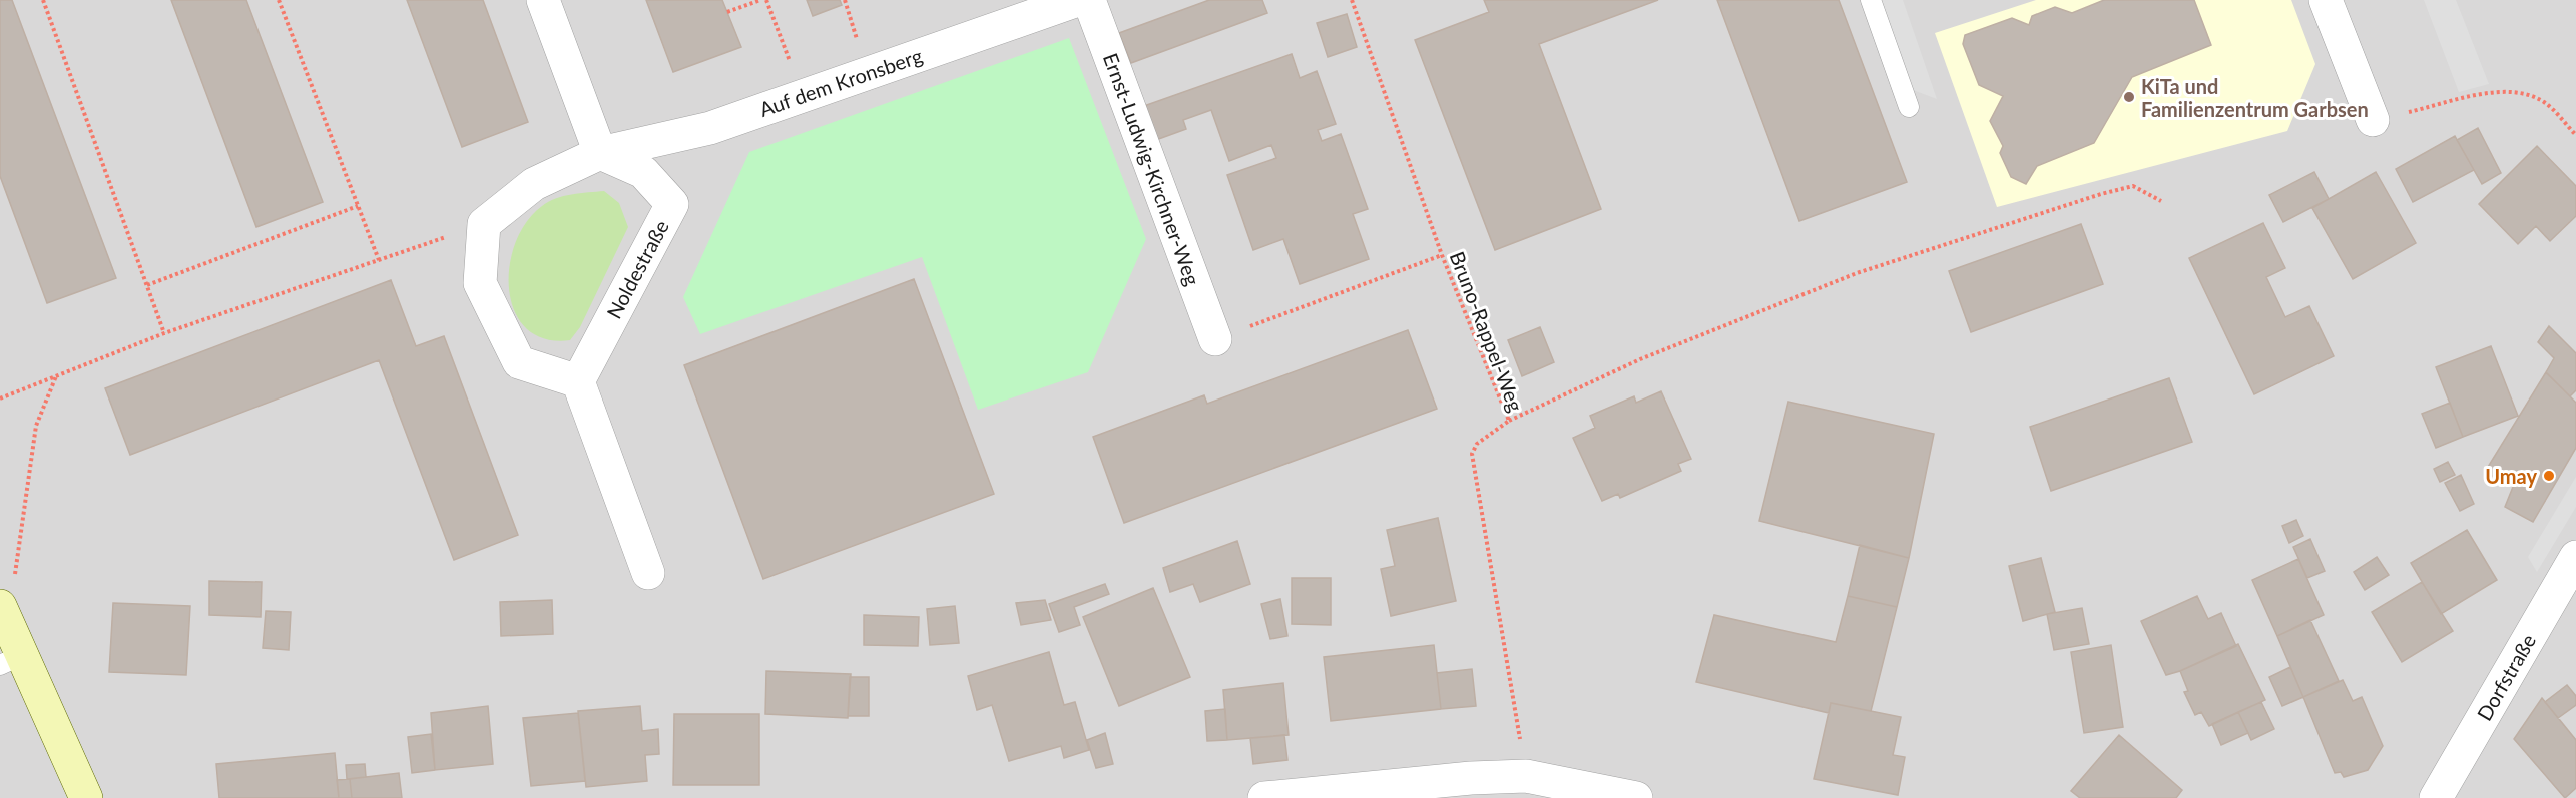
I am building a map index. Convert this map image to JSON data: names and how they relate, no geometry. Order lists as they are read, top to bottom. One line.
{"streets":{"street":["Auf dem Kronsberg","Ernst-Ludwig-Kirchner-Weg","Noldestraße","Dorfstraße"],"path":["Bruno-Rappel-Weg"]},"crossings":[["Auf dem Kronsberg","Noldestraße"]],"places":["KiTa und Familienzentrum Garbsen","Umay"]}
